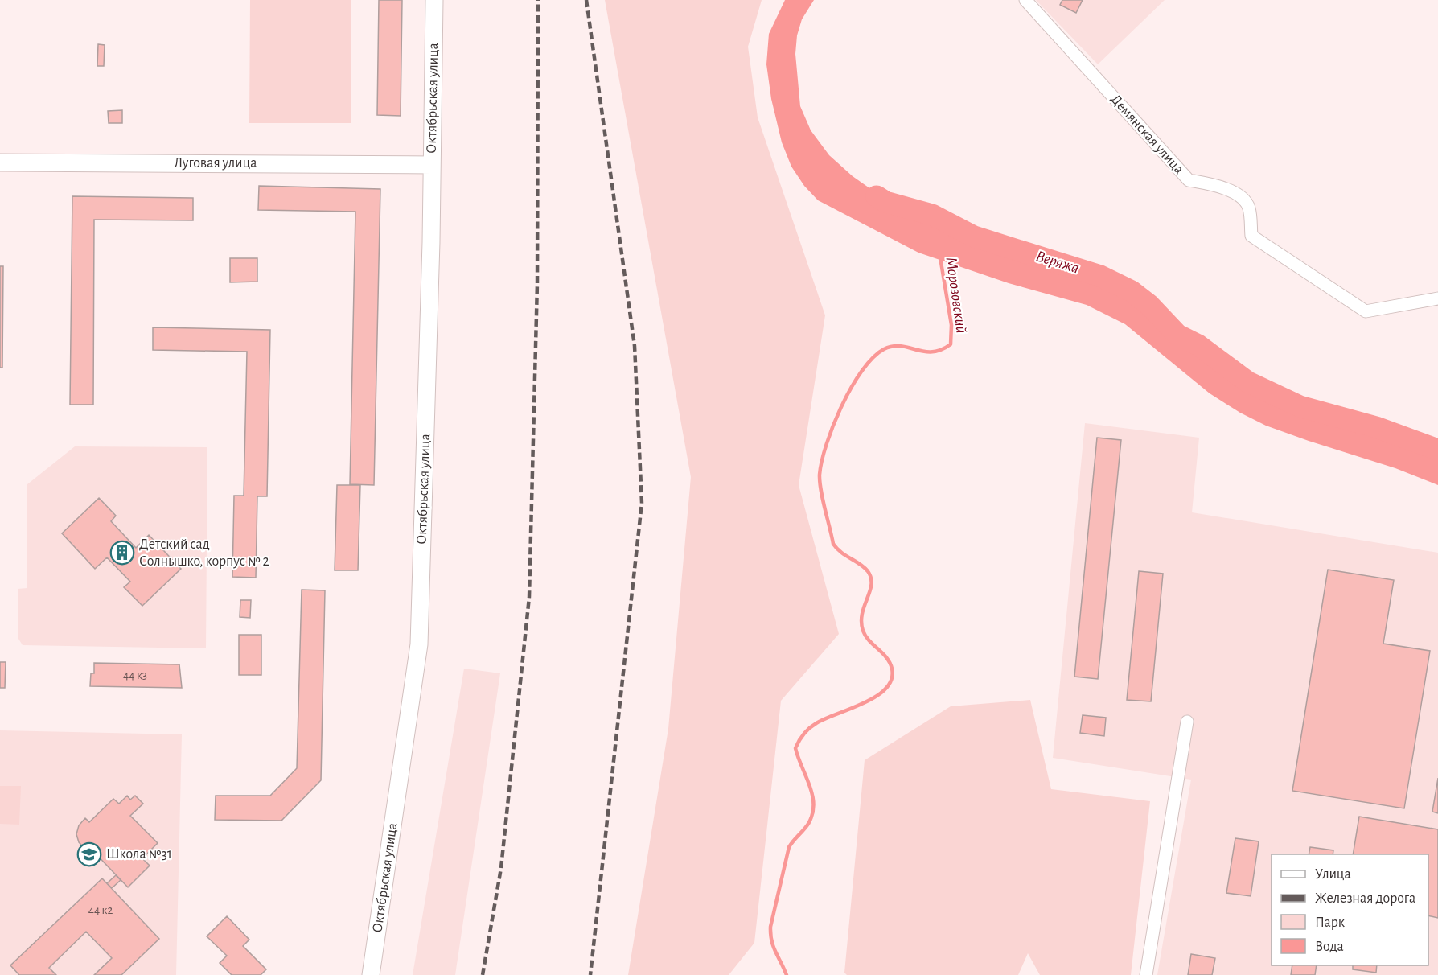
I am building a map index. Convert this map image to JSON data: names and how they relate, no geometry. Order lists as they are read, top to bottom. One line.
{"streets":{"main road":["Октябрьская улица","Луговая улица"],"street":["Демянская улица"]},"crossings":[["Октябрьская улица","Луговая улица"]],"water":["Веряжа","Морозовский"],"places":{"building":["Детский сад Солнышко, корпус № 2"],"school or university":["Школа №31"]},"house_numbers":["44 к3","44 к2"],"legend":["Улица","Железная дорога","Парк","Вода"]}
